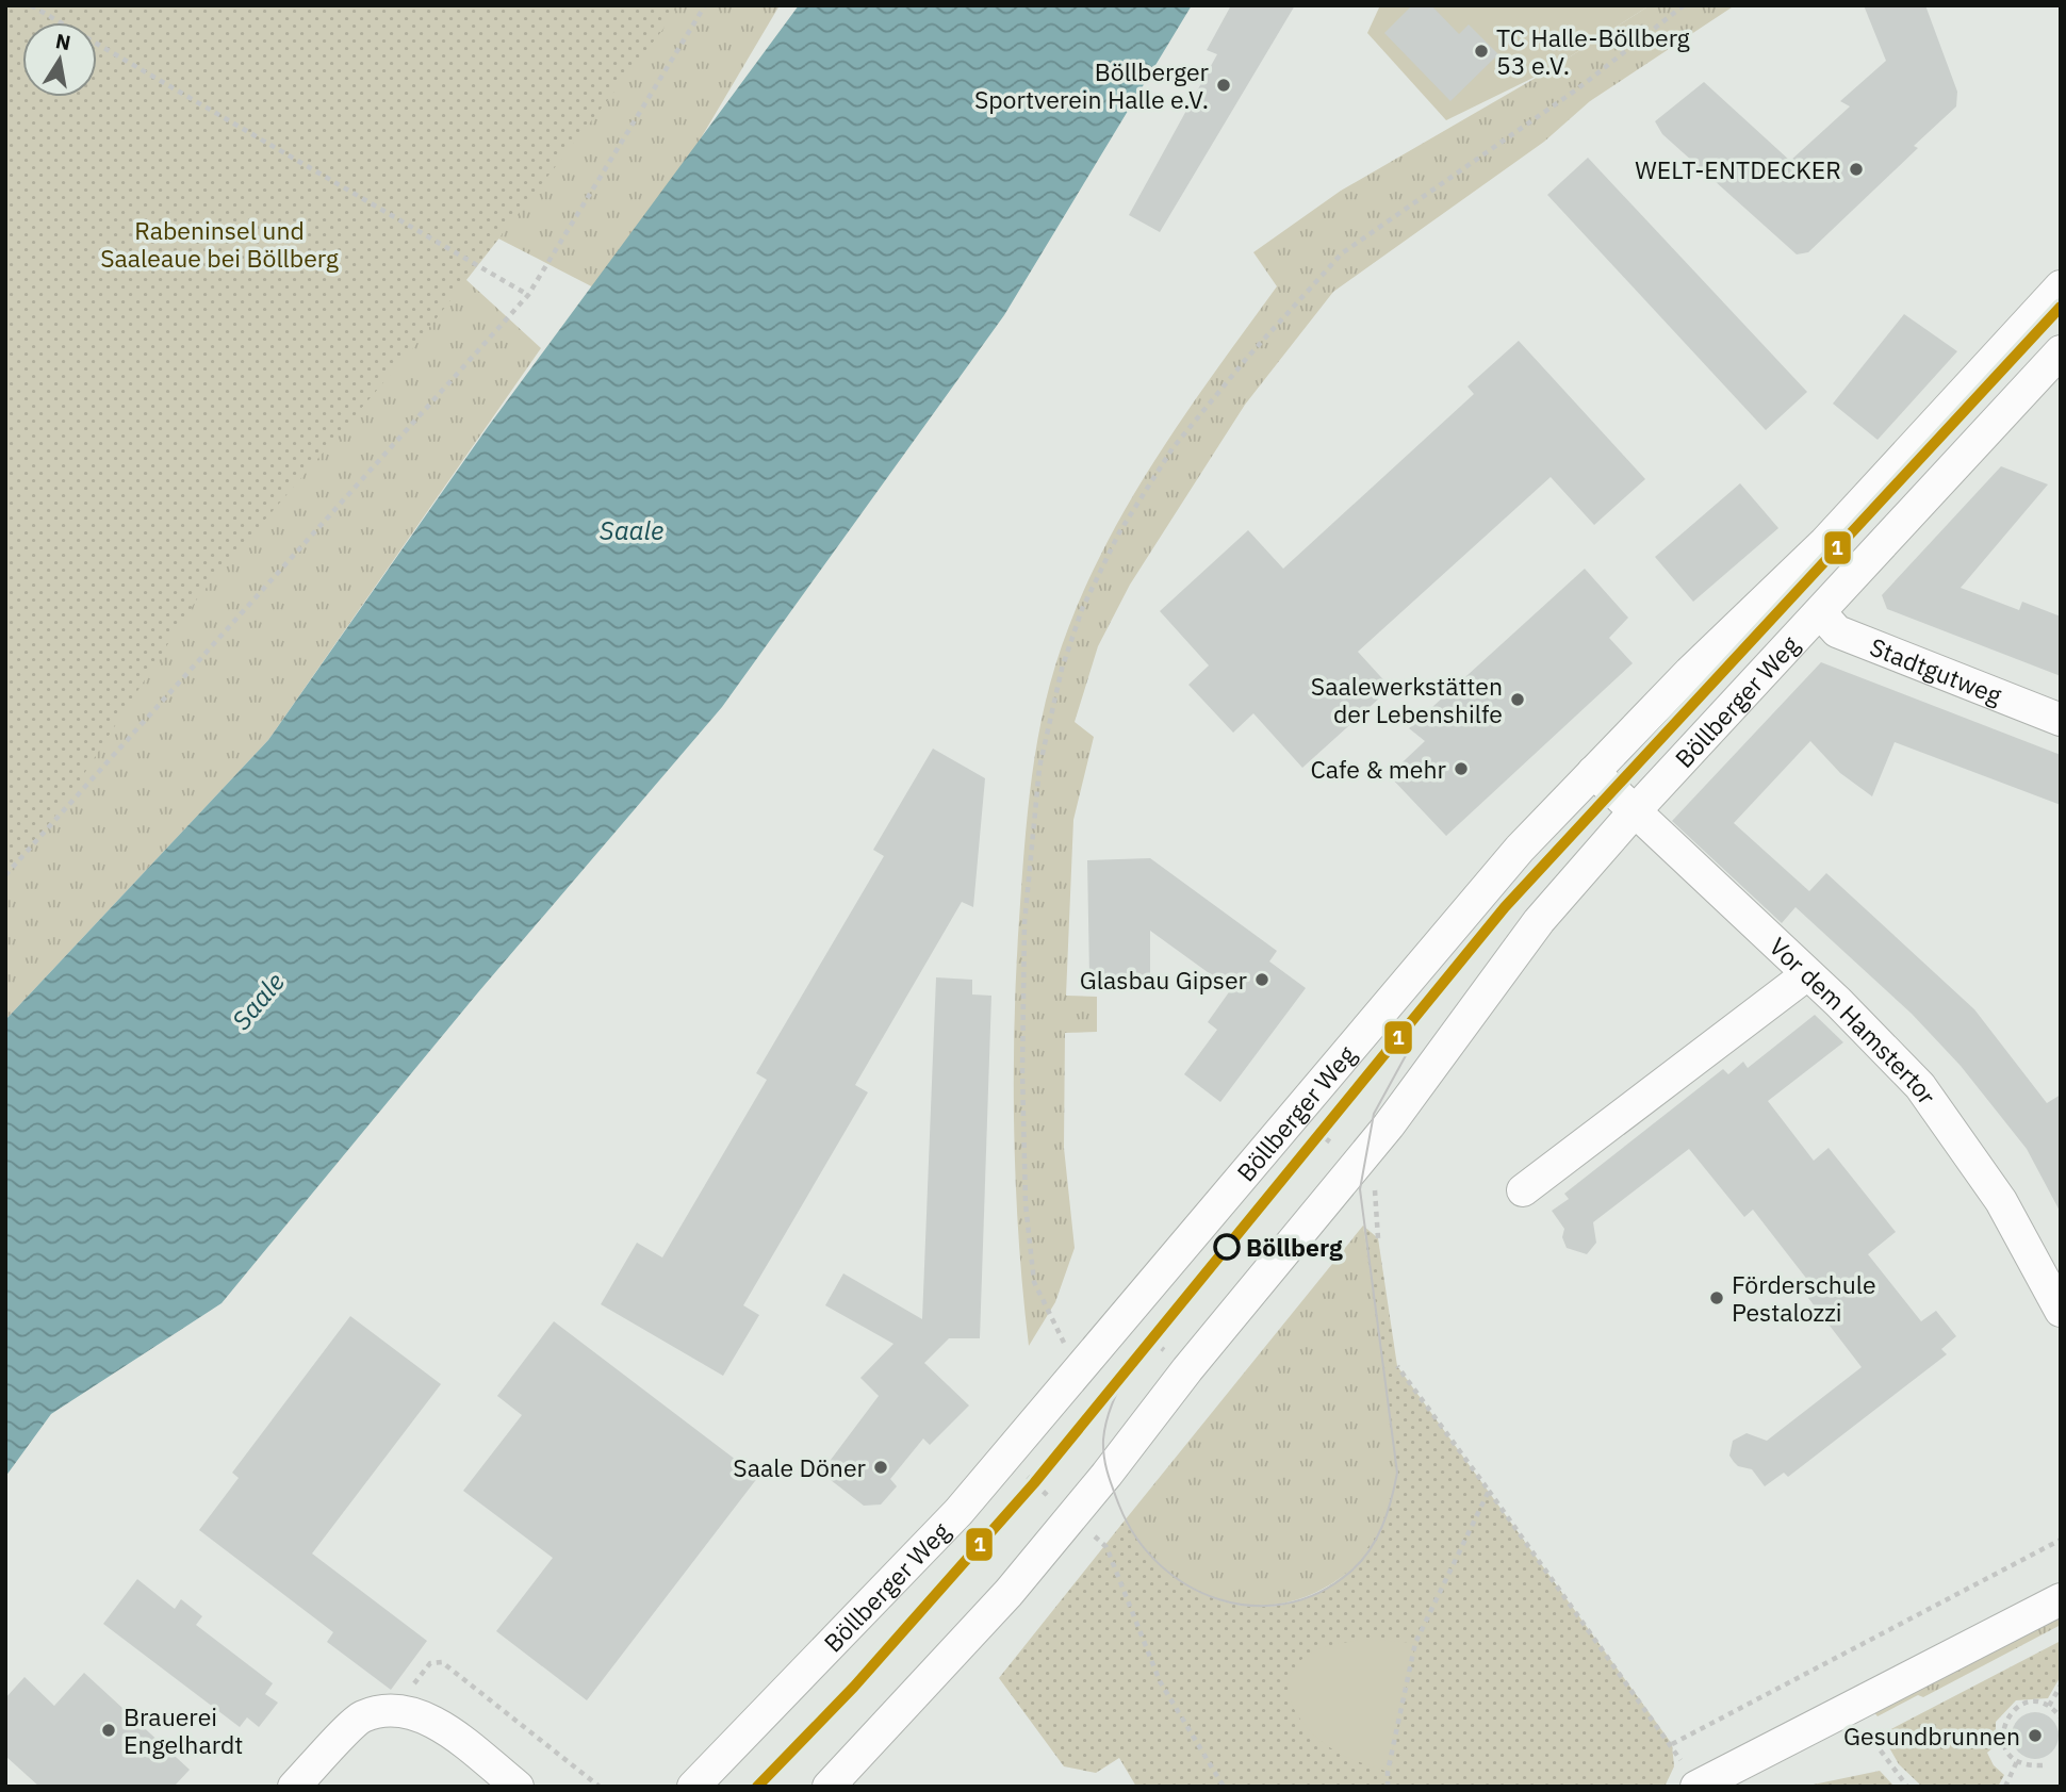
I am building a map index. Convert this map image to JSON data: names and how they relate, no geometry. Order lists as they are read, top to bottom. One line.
{"streets":{"street":["Stadtgutweg","Böllberger Weg","Vor dem Hamstertor"]},"crossings":[["Stadtgutweg","Böllberger Weg"],["Böllberger Weg","Vor dem Hamstertor"]],"water":["Saale"],"parks":["Rabeninsel und Saaleaue bei Böllberg"],"places":["TC Halle-Böllberg 53 e.V.","Böllberger Sportverein Halle e.V.","WELT-ENTDECKER","Saalewerkstätten der Lebenshilfe","Cafe & mehr","Glasbau Gipser","Böllberg","Förderschule Pestalozzi","Saale Döner","Brauerei Engelhardt","Gesundbrunnen"],"lines":["transit line 1"],"north":"top"}
